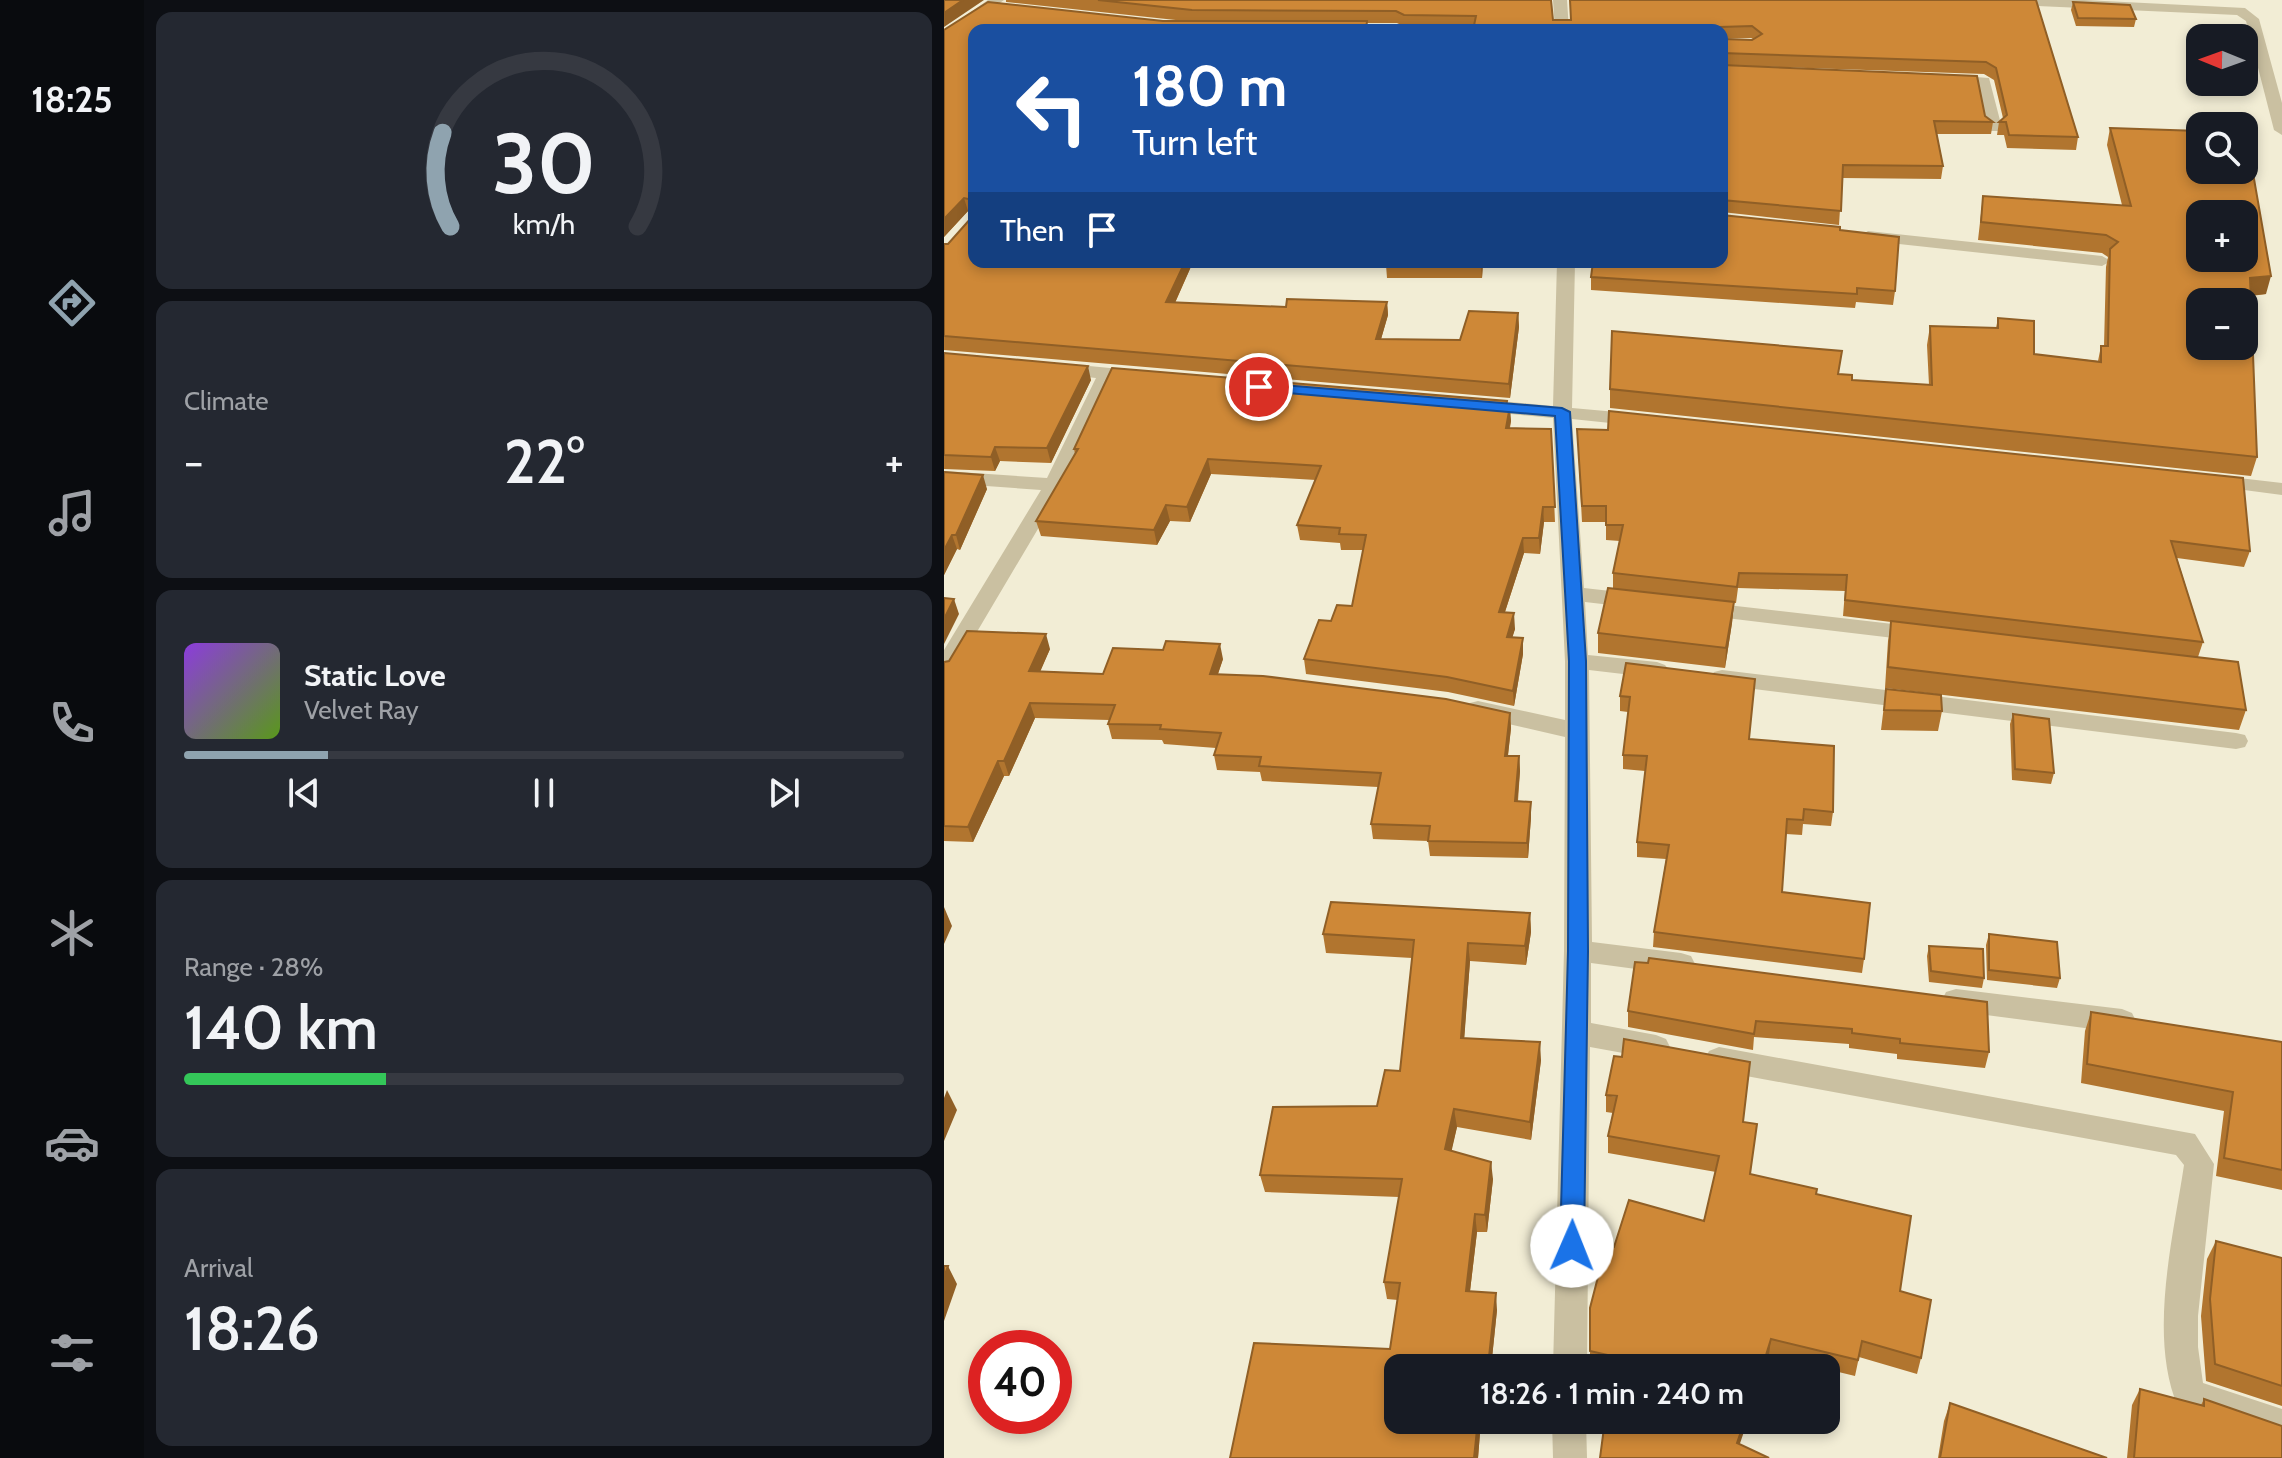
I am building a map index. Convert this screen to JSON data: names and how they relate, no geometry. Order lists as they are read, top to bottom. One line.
{"north":"left","page":{"tabs":"18:25","map_buttons":["+","−"],"turn":["180 m","Turn left"],"then":"Then","tile":["Climate",["Range · 28%","140 km"],["Arrival","18:26"]],"heat":["−","22°","+"],"song":["Static Love","Velvet Ray"],"limit":"40","trip":"18:26 · 1 min · 240 m","gauge":["30","km/h"]}}
